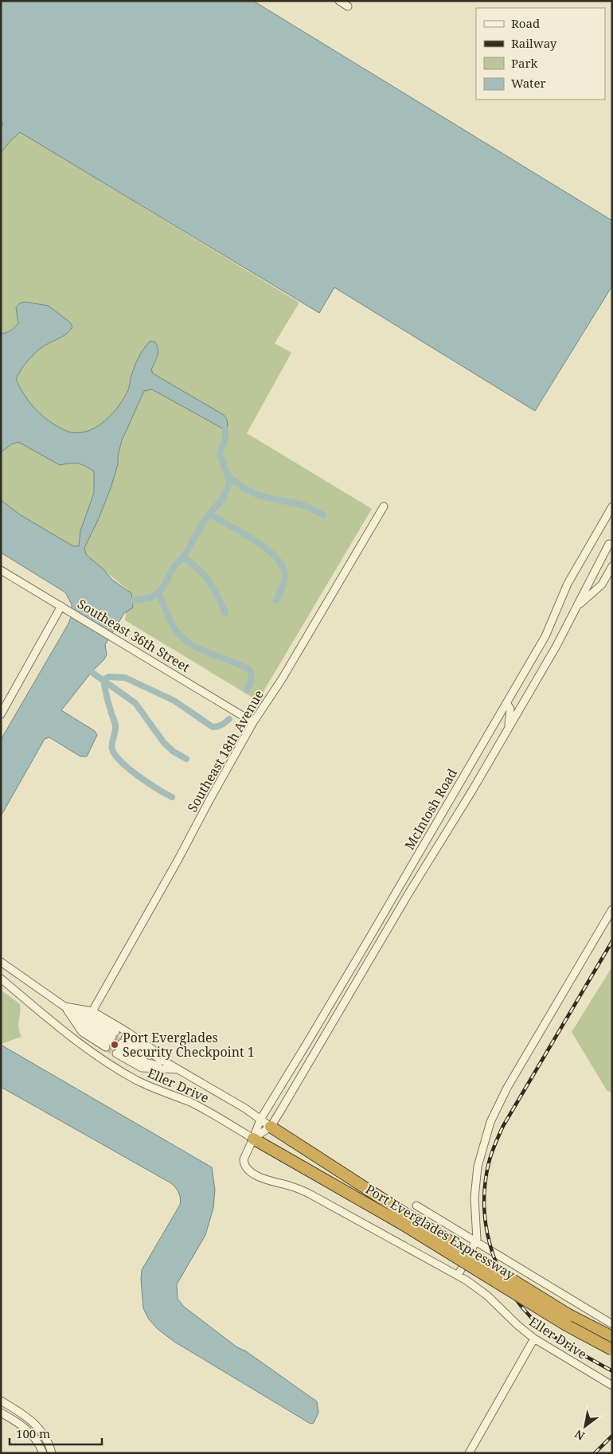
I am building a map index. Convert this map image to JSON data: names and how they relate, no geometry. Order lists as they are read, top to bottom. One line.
{"streets":{"highway":["Port Everglades Expressway"],"street":["Southeast 36th Street","Southeast 18th Avenue","McIntosh Road","Eller Drive"]},"crossings":[["Southeast 36th Street","Southeast 18th Avenue"],["Southeast 18th Avenue","Eller Drive"],["McIntosh Road","Eller Drive"],["McIntosh Road","Port Everglades Expressway"],["Eller Drive","Port Everglades Expressway"]],"places":["Port Everglades Security Checkpoint 1"],"legend":["Road","Railway","Park","Water"],"scale_bar":"100 m","north":"bottom left"}
